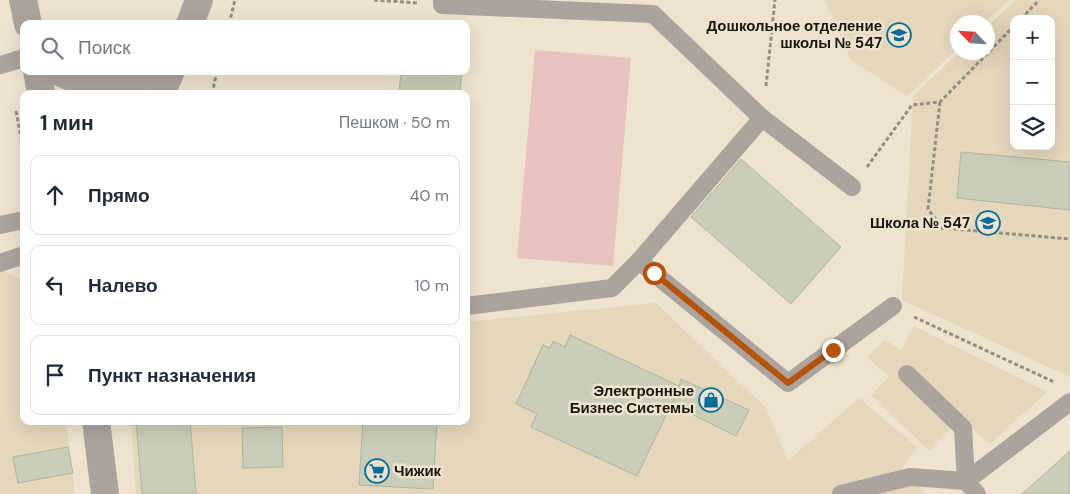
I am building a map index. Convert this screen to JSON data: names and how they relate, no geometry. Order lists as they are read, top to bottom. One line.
{"places":{"school or university":["Дошкольное отделение школы № 547","Школа № 547"],"shop":["Электронные Бизнес Системы"],"supermarket":["Чижик"]},"north":"top left","page":{"map_buttons":["+","−"],"search":"Поиск","heading":["1 мин","Пешком · 50 m"],"list":[["Прямо","40 m"],["Налево","10 m"],"Пункт назначения"]}}
